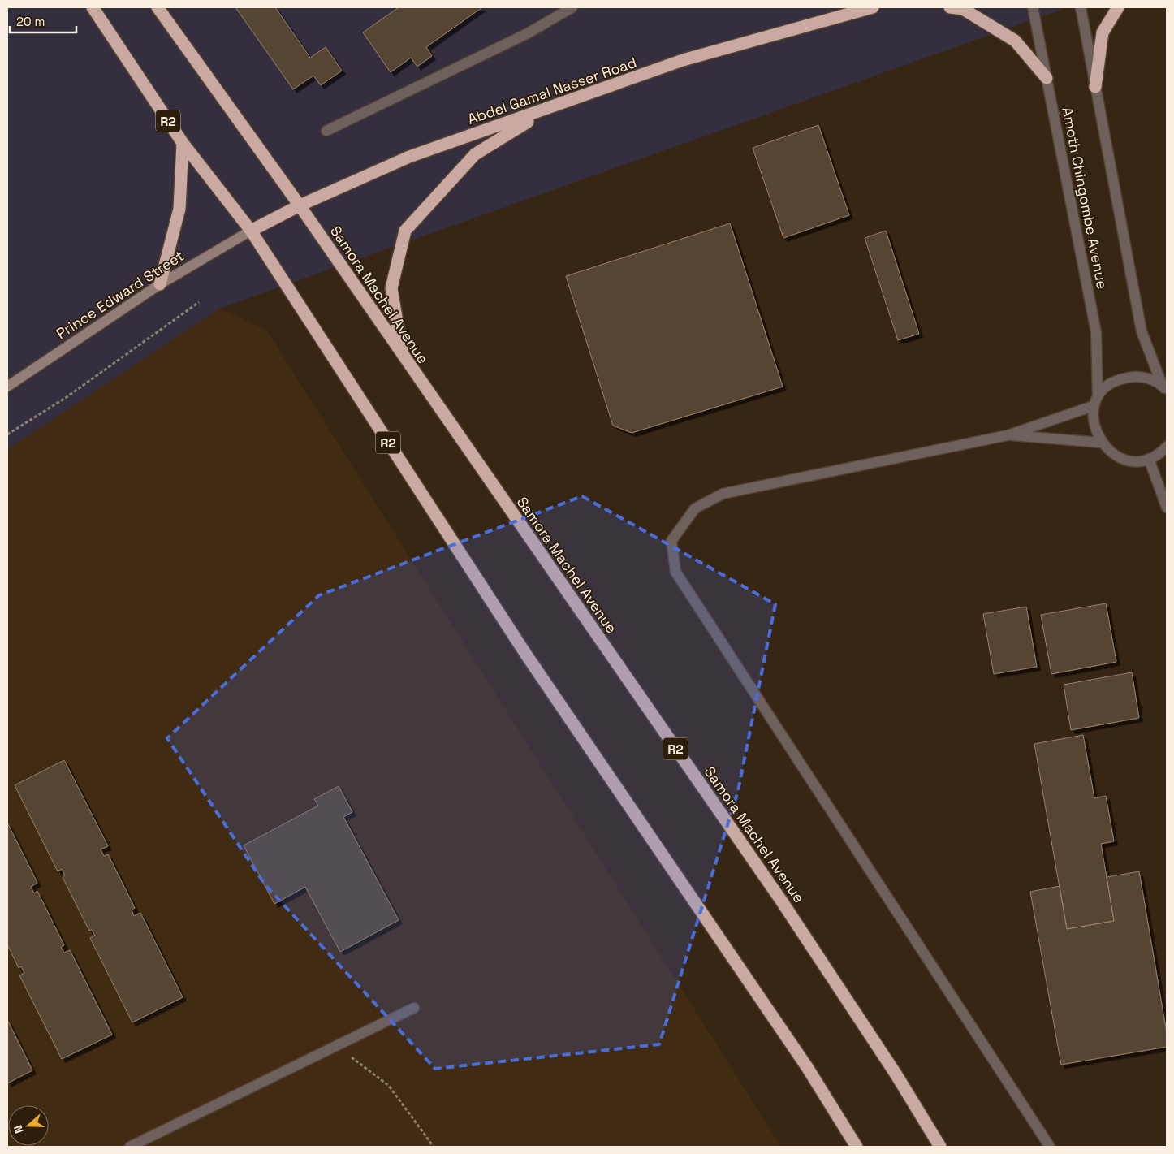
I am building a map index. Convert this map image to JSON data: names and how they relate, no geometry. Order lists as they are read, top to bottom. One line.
{"streets":{"highway":["Abdel Gamal Nasser Road","R2","Samora Machel Avenue"],"main road":["Prince Edward Street"],"street":["Amoth Chingombe Avenue"]},"crossings":[["Abdel Gamal Nasser Road","R2"],["Abdel Gamal Nasser Road","Prince Edward Street"],["Abdel Gamal Nasser Road","Samora Machel Avenue"],["R2","Prince Edward Street"]],"scale_bar":"20 m","north":"left"}
